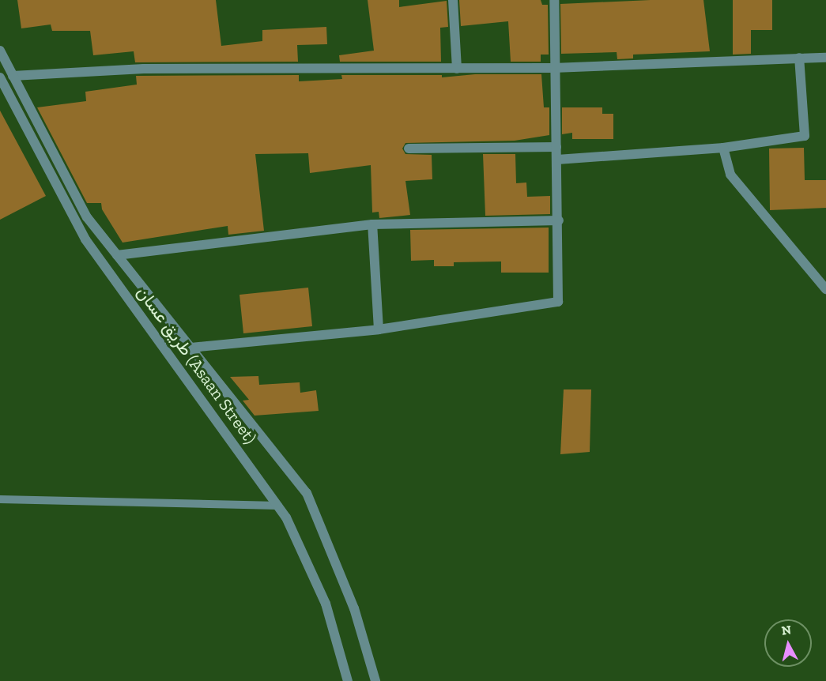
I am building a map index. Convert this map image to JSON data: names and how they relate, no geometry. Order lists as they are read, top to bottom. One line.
{"streets":{"street":["طريق عسان (Asaan Street)"]},"north":"top"}
